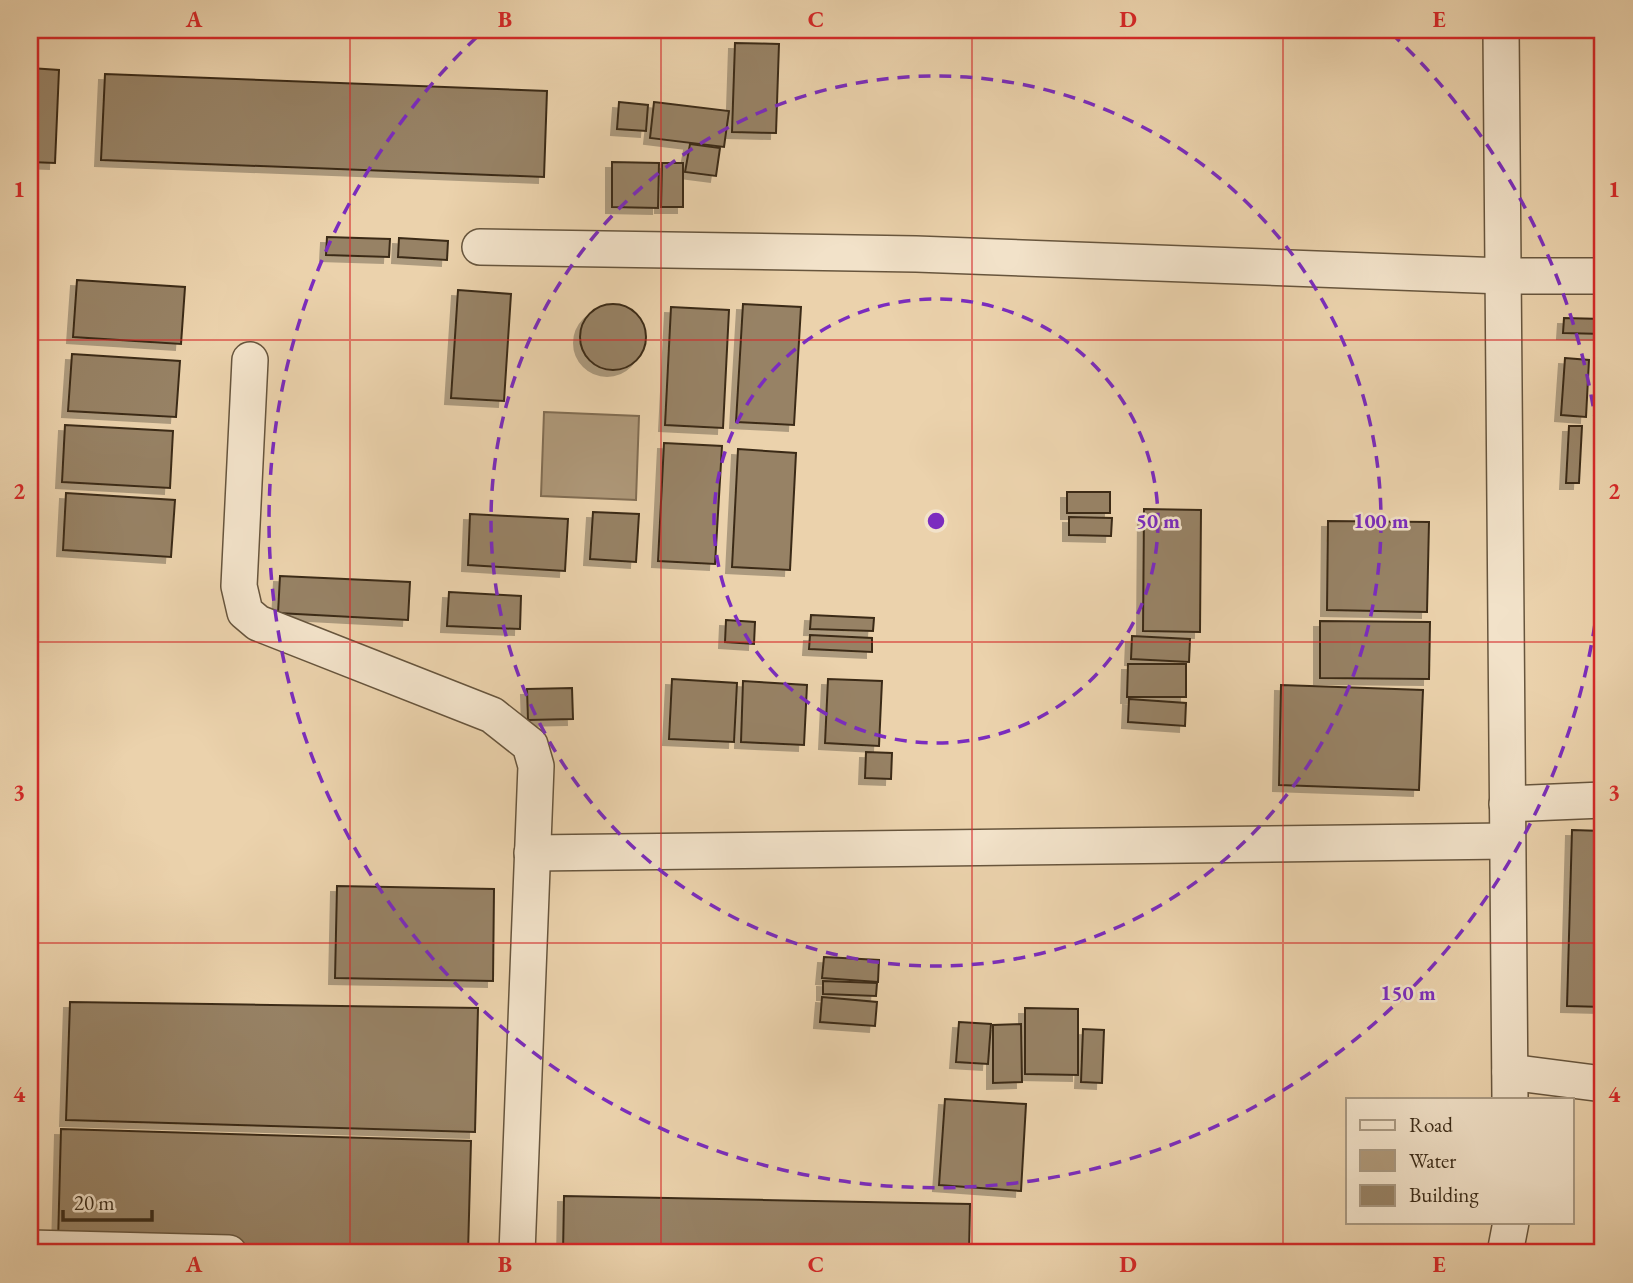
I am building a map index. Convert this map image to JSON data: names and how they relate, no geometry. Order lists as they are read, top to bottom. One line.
{"legend":["Road","Water","Building"],"scale_bar":"20 m","grid":{"columns":["A","B","C","D","E"],"rows":["1","2","3","4"]},"rings":["50 m","100 m","150 m"]}
